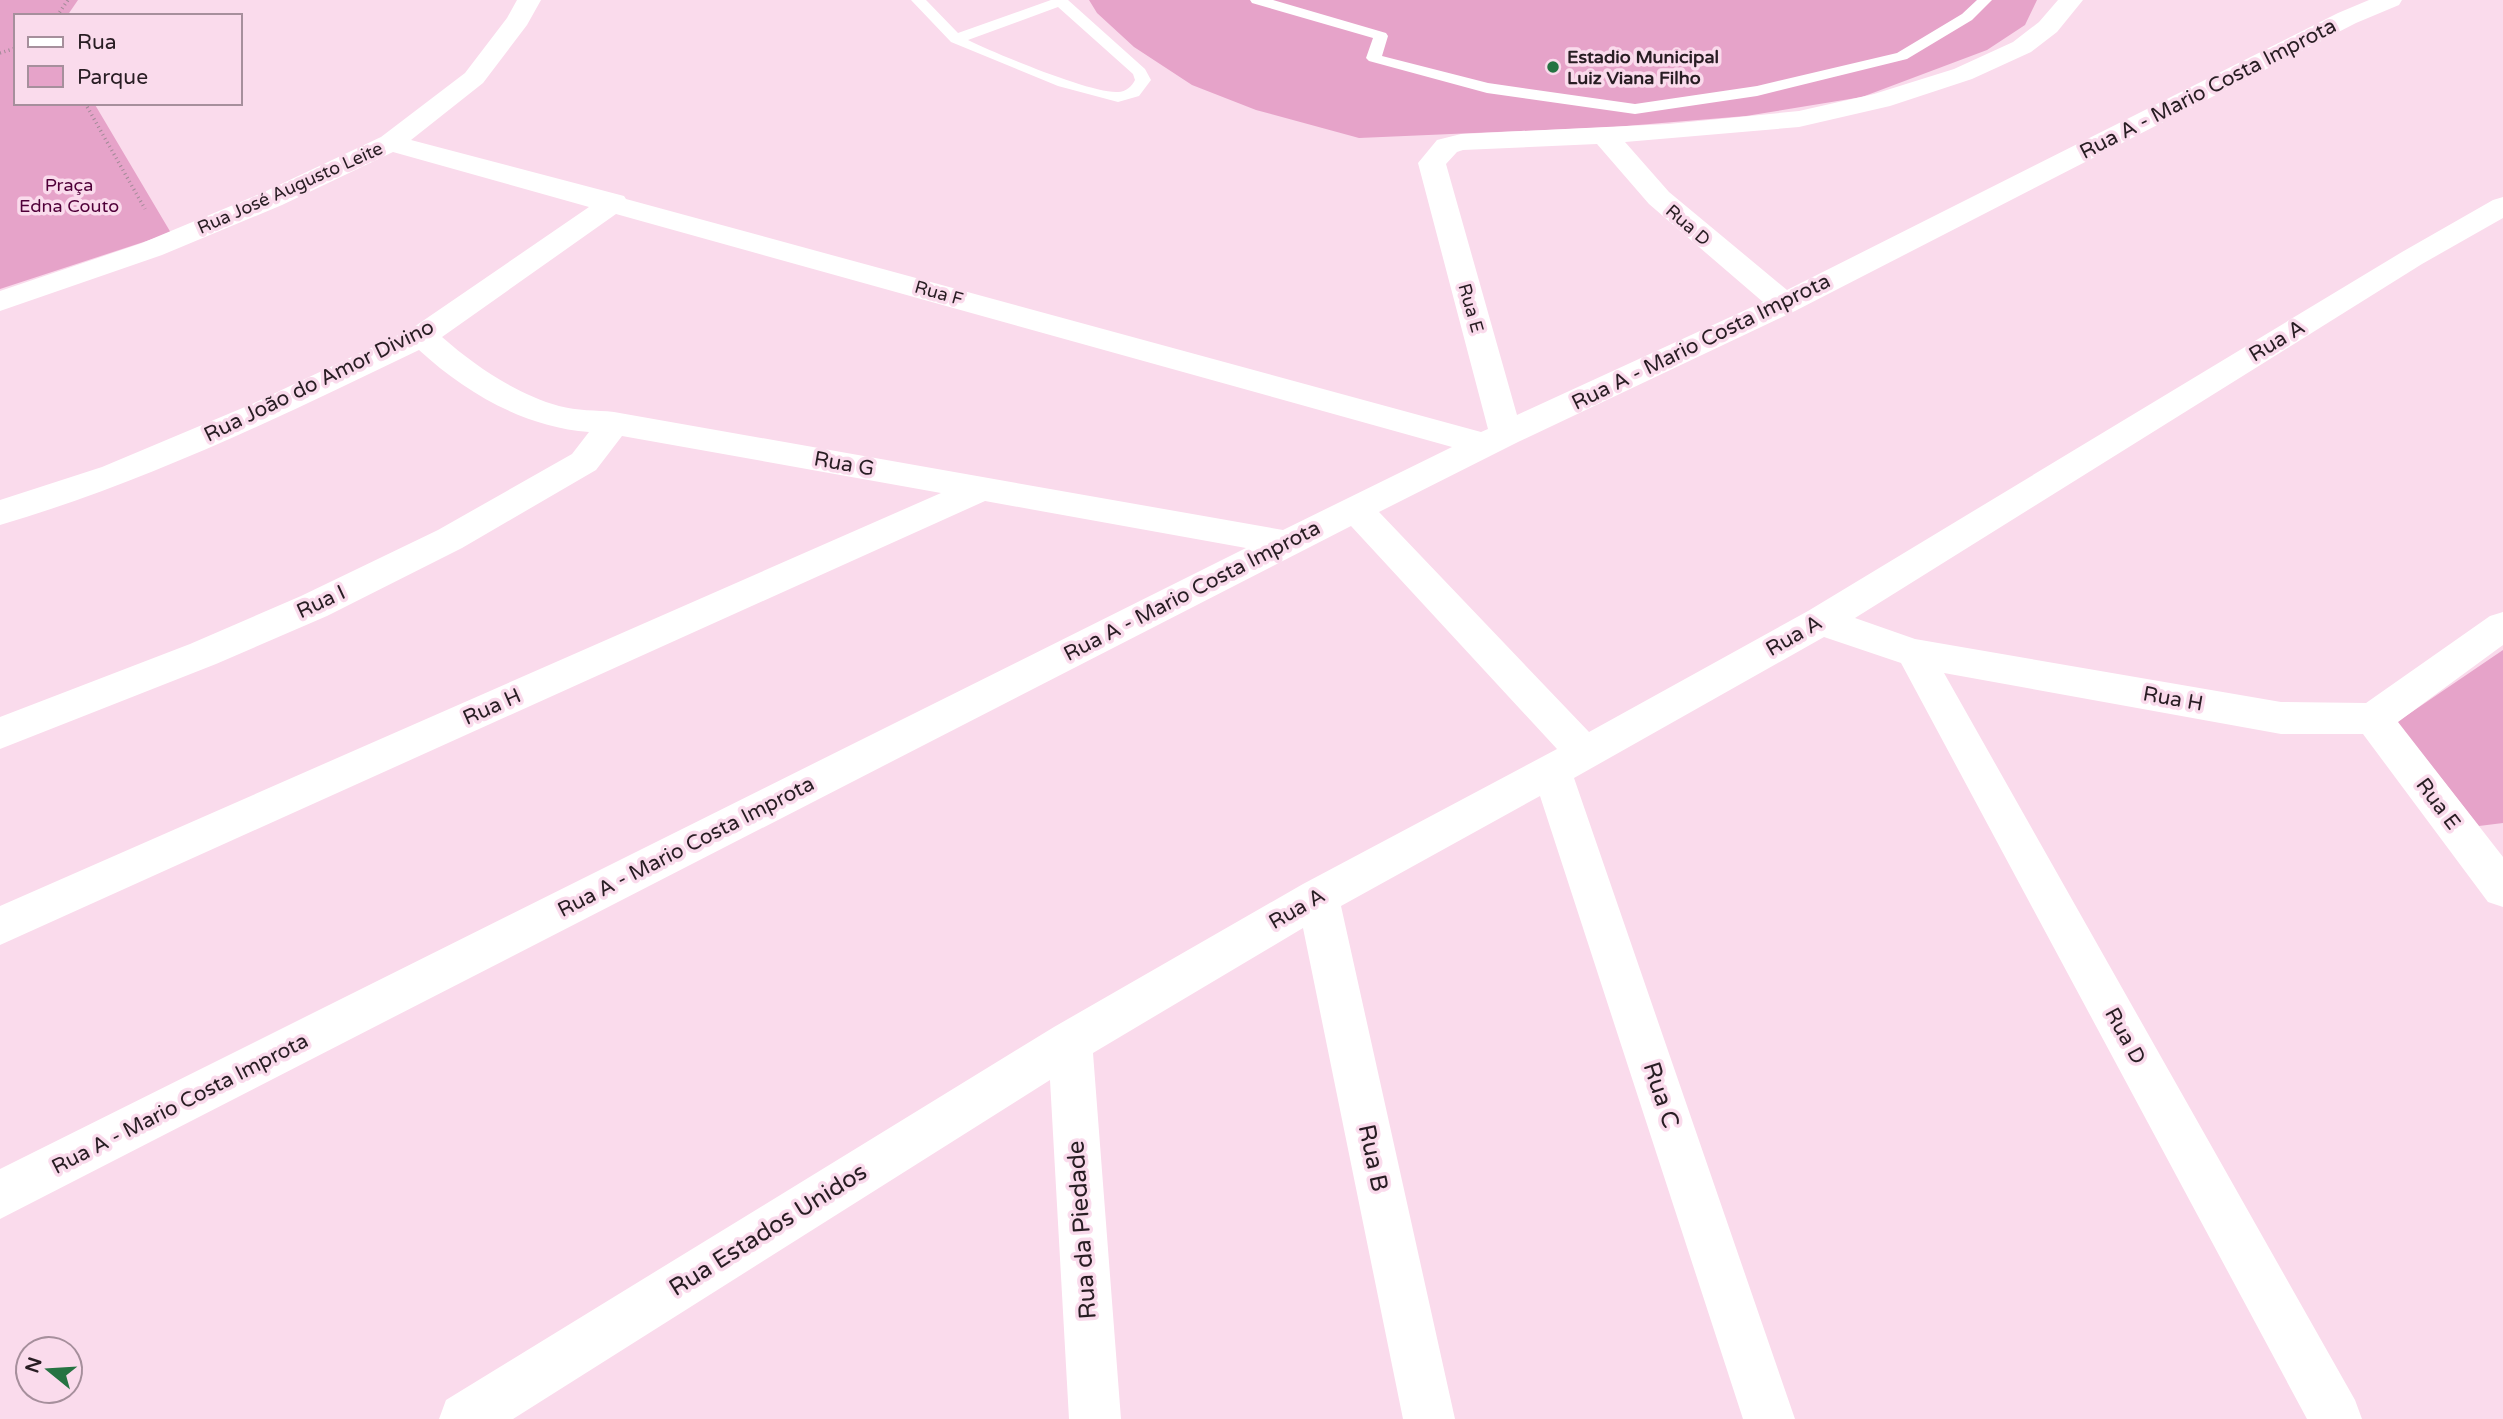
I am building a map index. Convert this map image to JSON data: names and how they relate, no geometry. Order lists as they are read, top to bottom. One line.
{"streets":{"street":["Rua A - Mario Costa Improta","Rua José Augusto Leite","Rua D","Rua F","Rua E","Rua A","Rua João do Amor Divino","Rua G","Rua I","Rua H","Rua C","Rua B","Rua Estados Unidos","Rua da Piedade"]},"crossings":[["Rua A - Mario Costa Improta","Rua D"],["Rua A - Mario Costa Improta","Rua F"],["Rua A - Mario Costa Improta","Rua E"],["Rua A - Mario Costa Improta","Rua G"],["Rua José Augusto Leite","Rua F"],["Rua D","Rua E"],["Rua D","Rua H"],["Rua F","Rua E"],["Rua F","Rua João do Amor Divino"],["Rua E","Rua H"],["Rua A","Rua H"],["Rua A","Rua C"],["Rua A","Rua B"],["Rua A","Rua Estados Unidos"],["Rua A","Rua da Piedade"],["Rua João do Amor Divino","Rua G"],["Rua G","Rua I"],["Rua G","Rua H"],["Rua Estados Unidos","Rua da Piedade"]],"parks":["Praça Edna Couto"],"places":["Estadio Municipal Luiz Viana Filho"],"legend":["Rua","Parque"],"north":"left"}
